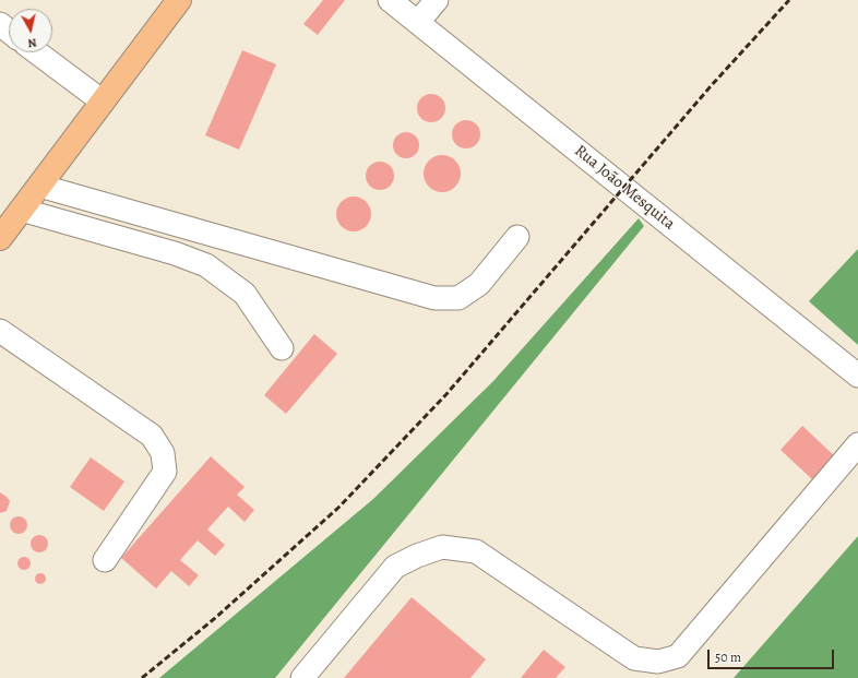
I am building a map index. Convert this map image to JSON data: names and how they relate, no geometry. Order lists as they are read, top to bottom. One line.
{"streets":{"street":["Rua João Mesquita"]},"scale_bar":"50 m","north":"bottom"}
